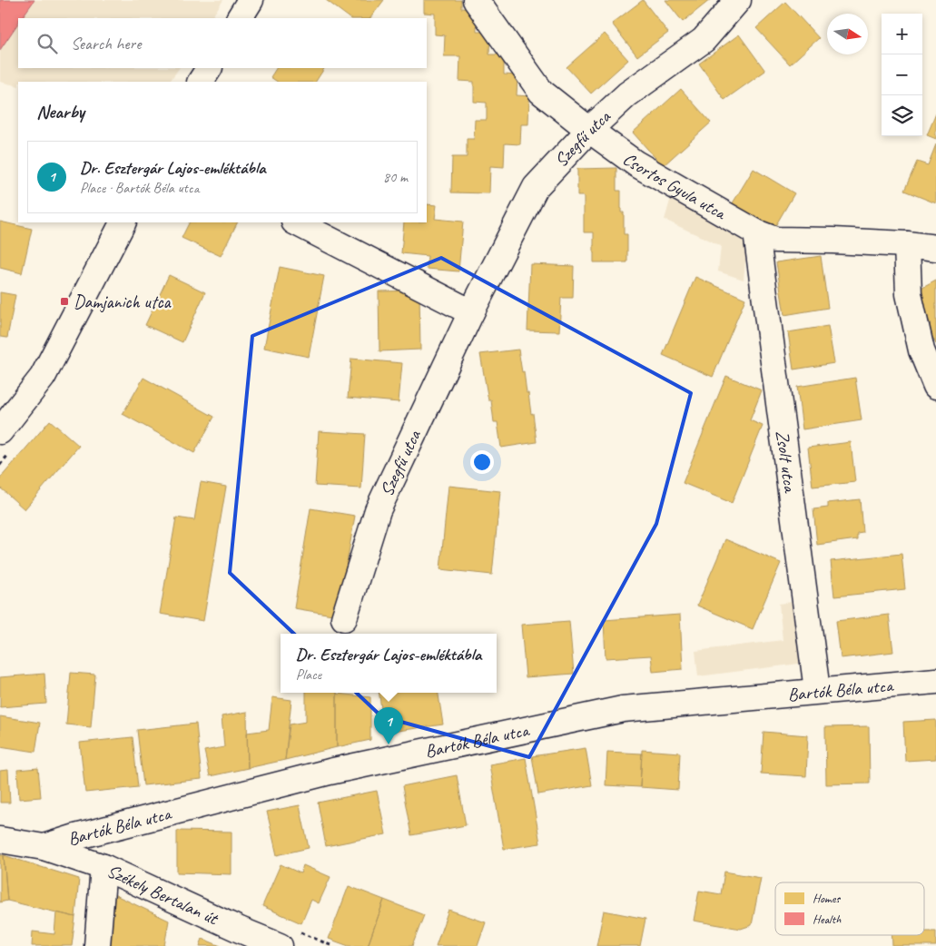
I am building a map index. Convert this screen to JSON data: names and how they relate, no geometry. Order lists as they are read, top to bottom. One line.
{"streets":{"street":["Szegfű utca","Csortos Gyula utca","Zsolt utca","Bartók Béla utca","Székely Bertalan út"]},"crossings":[["Szegfű utca","Csortos Gyula utca"],["Csortos Gyula utca","Zsolt utca"],["Zsolt utca","Bartók Béla utca"],["Bartók Béla utca","Székely Bertalan út"]],"places":{"transit":["Damjanich utca"]},"legend":["Homes","Health"],"north":"right","page":{"map_buttons":["+","−"],"search":"Search here","heading":"Nearby","list":[{"mark":"1","name":"Dr. Esztergár Lajos-emléktábla","note":"Place · Bartók Béla utca","value":"80 m"}],"popup":["Dr. Esztergár Lajos-emléktábla","Place"],"pins":"1"}}
